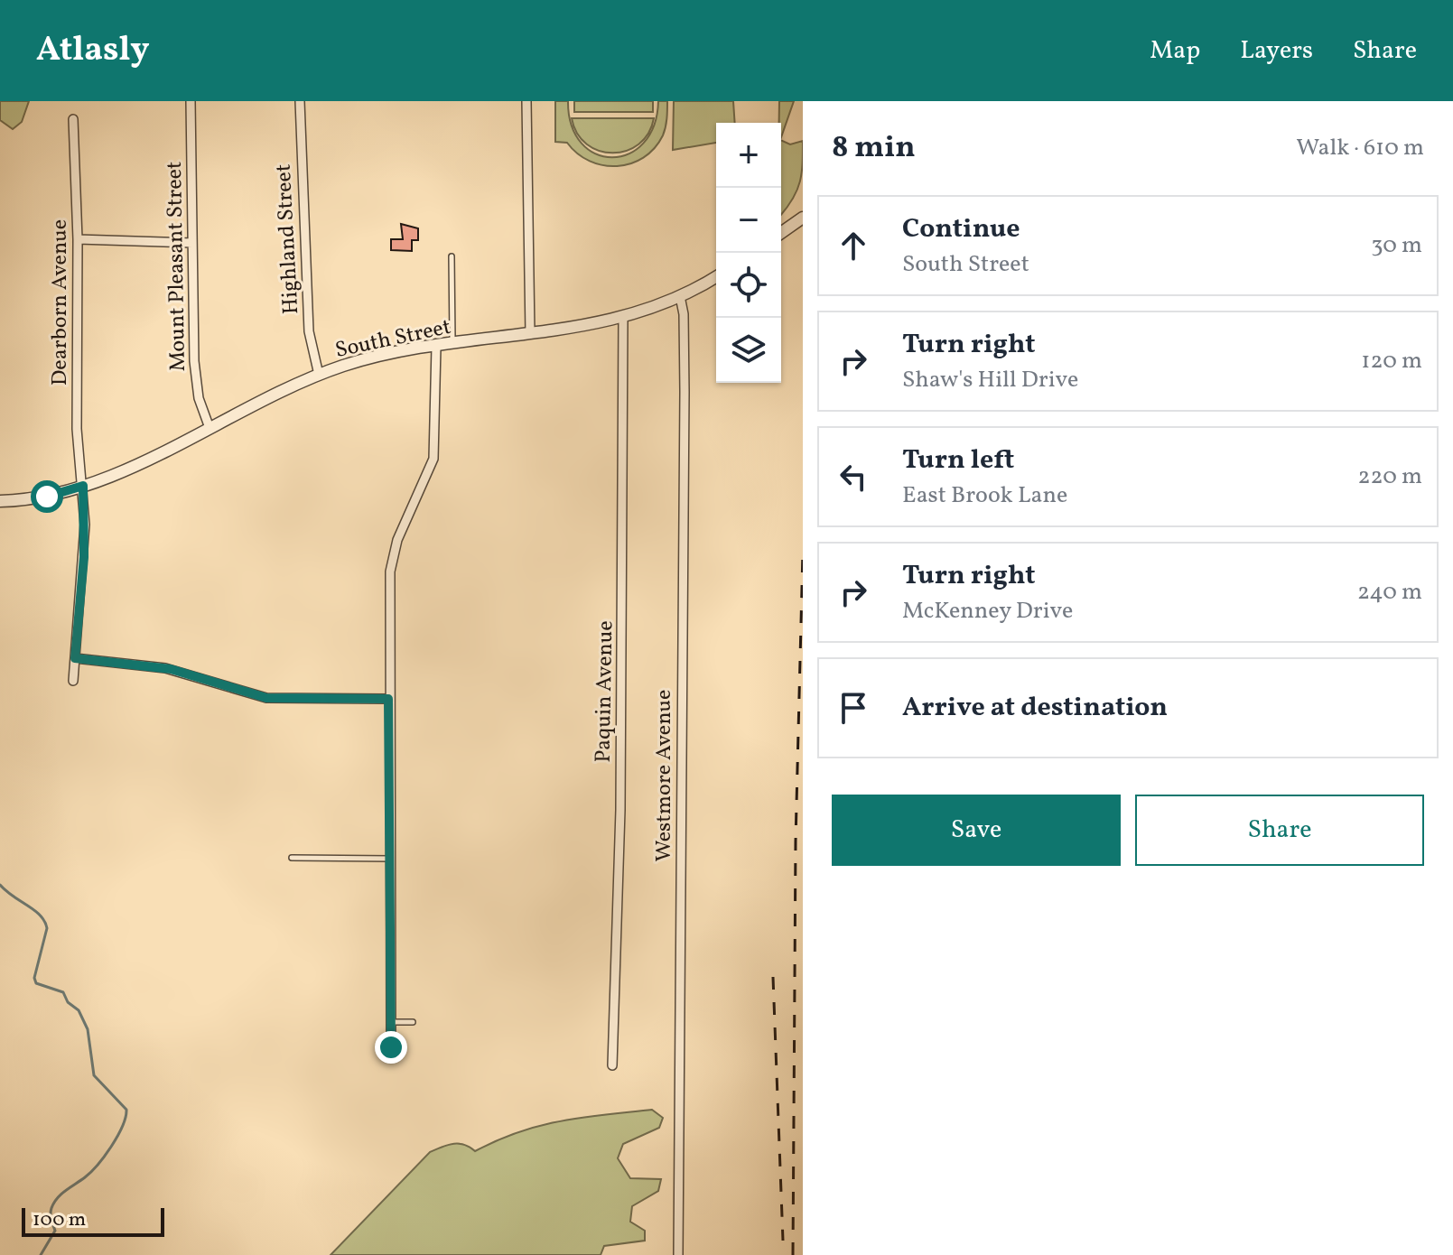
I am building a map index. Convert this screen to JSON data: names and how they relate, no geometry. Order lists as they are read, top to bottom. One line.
{"streets":{"street":["Highland Street","Mount Pleasant Street","Dearborn Avenue","South Street","Paquin Avenue","Westmore Avenue"]},"crossings":[["Highland Street","South Street"],["Mount Pleasant Street","South Street"],["Dearborn Avenue","South Street"],["South Street","Paquin Avenue"],["South Street","Westmore Avenue"]],"scale_bar":"100 m","page":{"header":"Atlasly","nav":["Map","Layers","Share"],"heading":["8 min","Walk · 610 m"],"map_buttons":["+","−"],"list":[["Continue","South Street","30 m"],["Turn right","Shaw's Hill Drive","120 m"],["Turn left","East Brook Lane","220 m"],["Turn right","McKenney Drive","240 m"],"Arrive at destination"],"buttons":["Save","Share"],"scale":"100 m"}}
